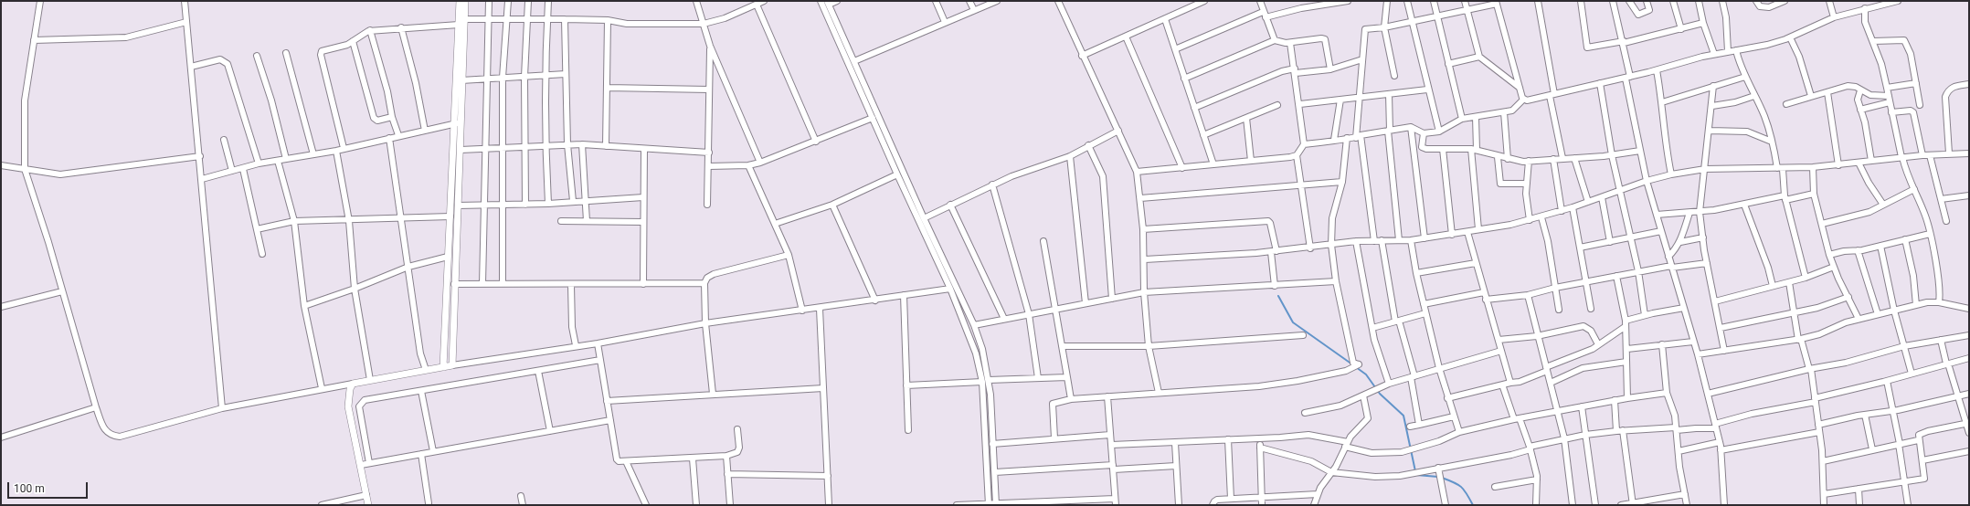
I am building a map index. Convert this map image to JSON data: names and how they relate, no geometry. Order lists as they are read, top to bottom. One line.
{"scale_bar":"100 m"}
